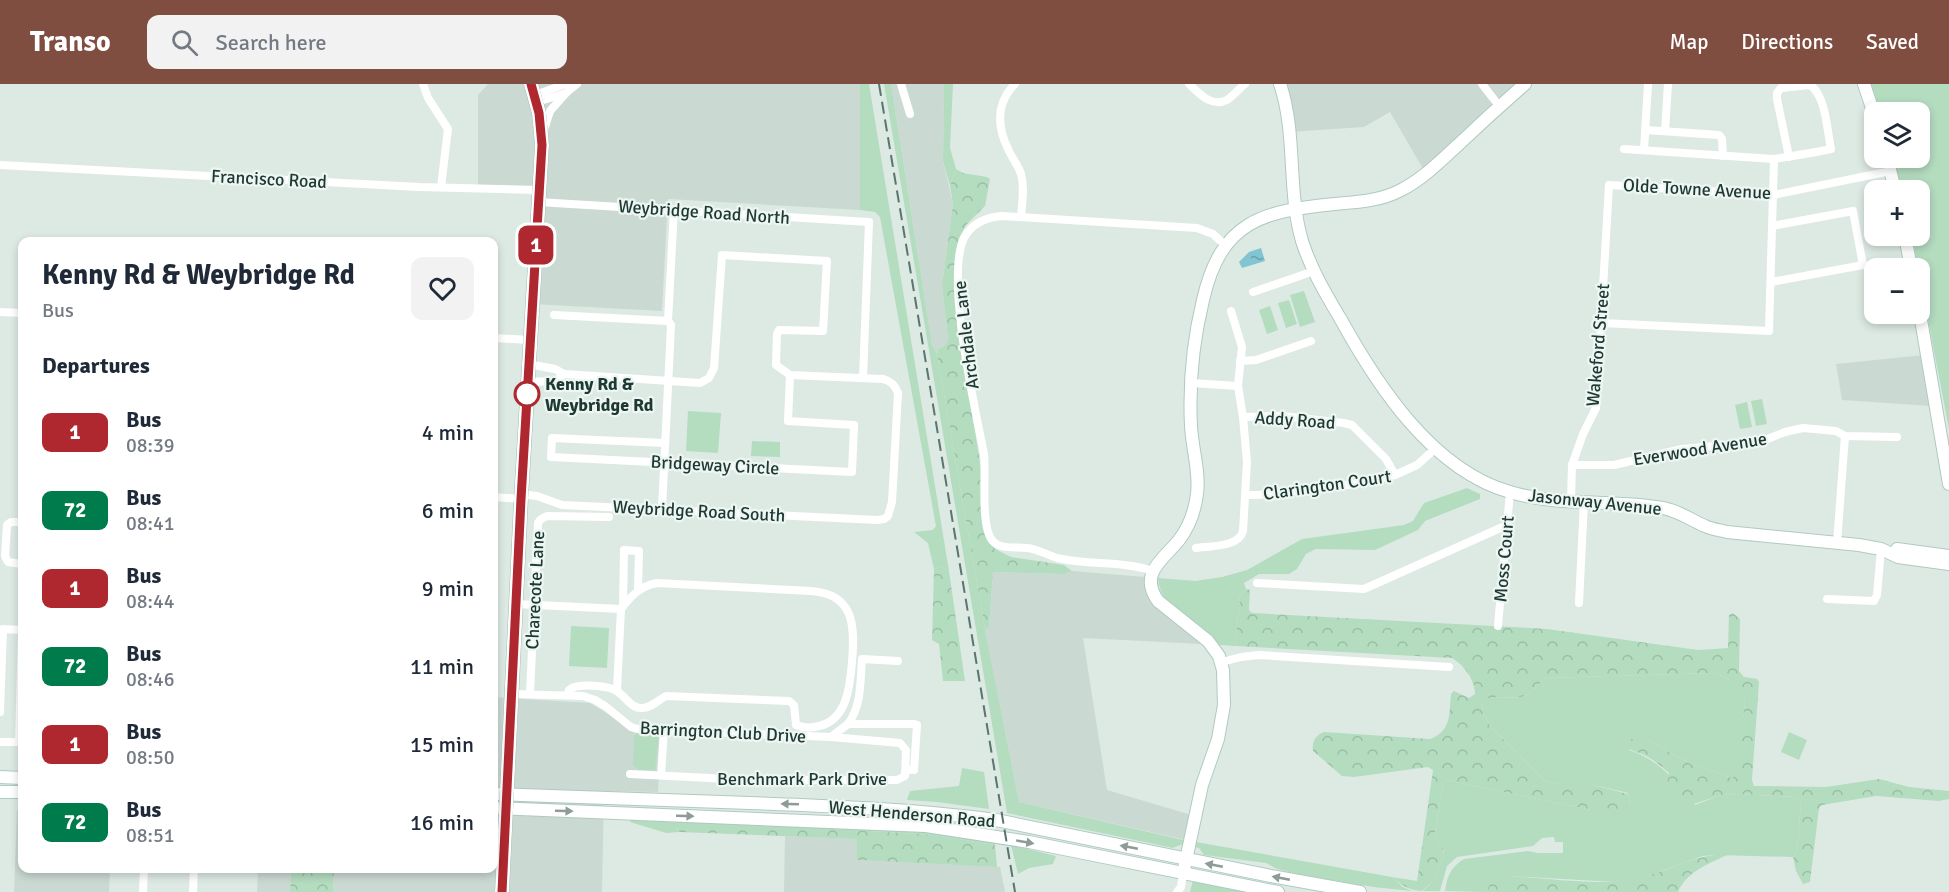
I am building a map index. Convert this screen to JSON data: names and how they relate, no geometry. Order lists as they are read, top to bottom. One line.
{"streets":{"street":["Francisco Road","Olde Towne Avenue","Weybridge Road North","Archdale Lane","Wakeford Street","Addy Road","Everwood Avenue","Bridgeway Circle","Clarington Court","Jasonway Avenue","Weybridge Road South","Moss Court","Charecote Lane","Barrington Club Drive","Benchmark Park Drive","West Henderson Road"]},"crossings":[["Francisco Road","Weybridge Road North"],["Olde Towne Avenue","Wakeford Street"],["Weybridge Road North","Weybridge Road South"],["Wakeford Street","Everwood Avenue"],["Wakeford Street","Jasonway Avenue"],["Addy Road","Clarington Court"],["Clarington Court","Jasonway Avenue"],["Jasonway Avenue","Moss Court"],["Barrington Club Drive","Benchmark Park Drive"]],"places":["Kenny Rd & Weybridge Rd"],"lines":["bus line 1"],"page":{"header":"Transo","search":"Search here","nav":["Map","Directions","Saved"],"on_map":"1","map_buttons":["+","−"],"heading":[["Kenny Rd & Weybridge Rd","Bus"],"Departures"],"list":[{"mark":"1","name":"Bus","note":"08:39","value":"4 min"},{"mark":"72","name":"Bus","note":"08:41","value":"6 min"},{"mark":"1","name":"Bus","note":"08:44","value":"9 min"},{"mark":"72","name":"Bus","note":"08:46","value":"11 min"},{"mark":"1","name":"Bus","note":"08:50","value":"15 min"},{"mark":"72","name":"Bus","note":"08:51","value":"16 min"}]}}
